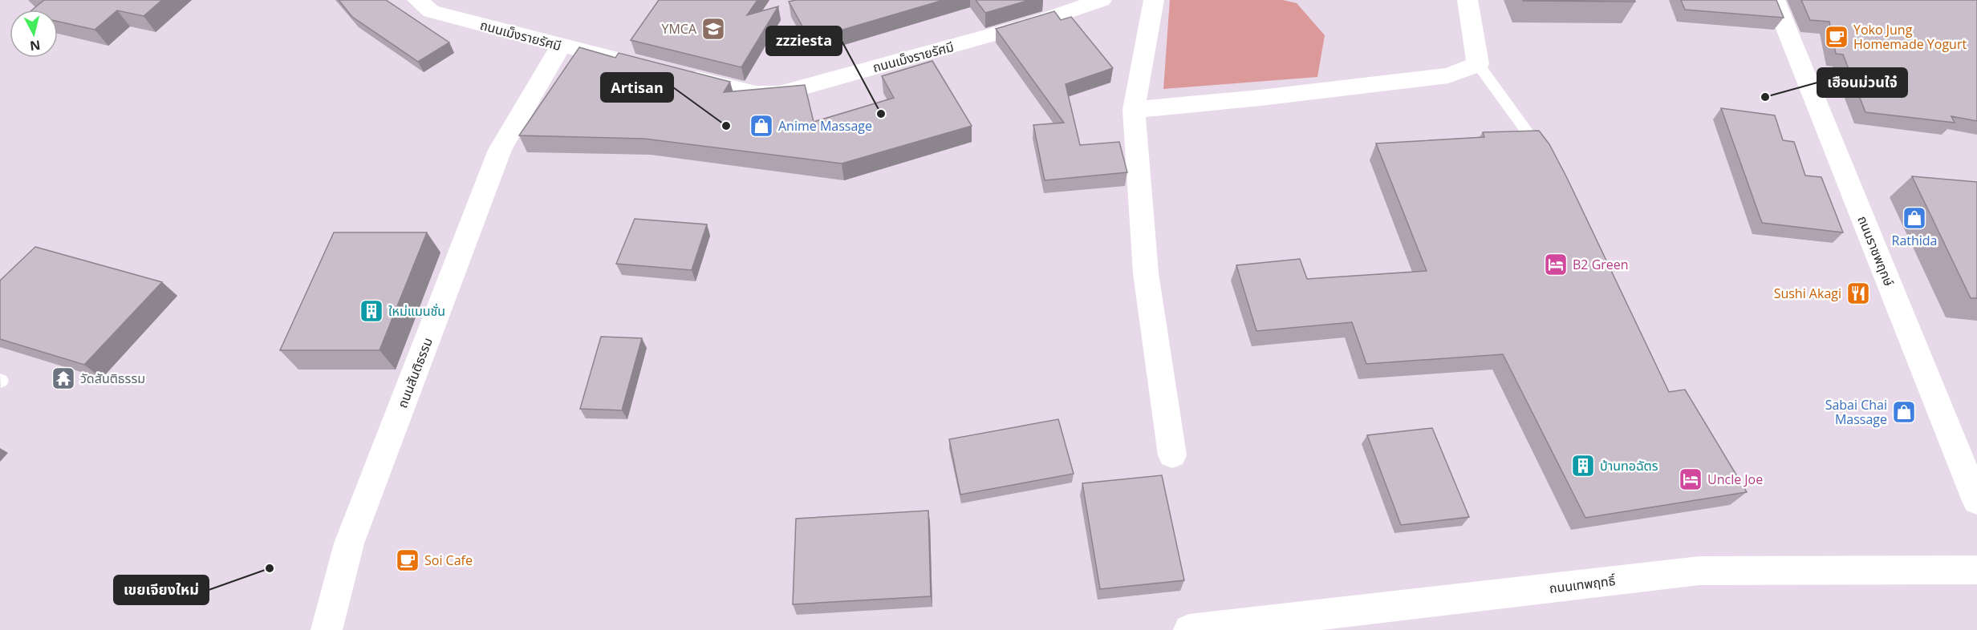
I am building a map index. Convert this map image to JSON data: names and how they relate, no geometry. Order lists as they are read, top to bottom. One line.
{"streets":{"street":["ถนนเม็งรายรัศมี","ถนนราชพฤกษ์","ถนนสันติธรรม","ถนนเทพฤทธิ์"]},"crossings":[["ถนนเม็งรายรัศมี","ถนนสันติธรรม"]],"places":{"school or university":["YMCA"],"cafe":["Yoko Jung Homemade Yogurt","Soi Cafe"],"other":["เฮือนม่วนใจ๋","zzziesta","Artisan","เขยเจียงใหม่"],"shop":["Anime Massage","Rathida","Sabai Chai Massage"],"hotel":["B2 Green","Uncle Joe"],"restaurant":["Sushi Akagi"],"building":["ใหม่แมนชั่น","บ้านทอฉัตร"],"temple":["วัดสันติธรรม"]},"north":"bottom"}
